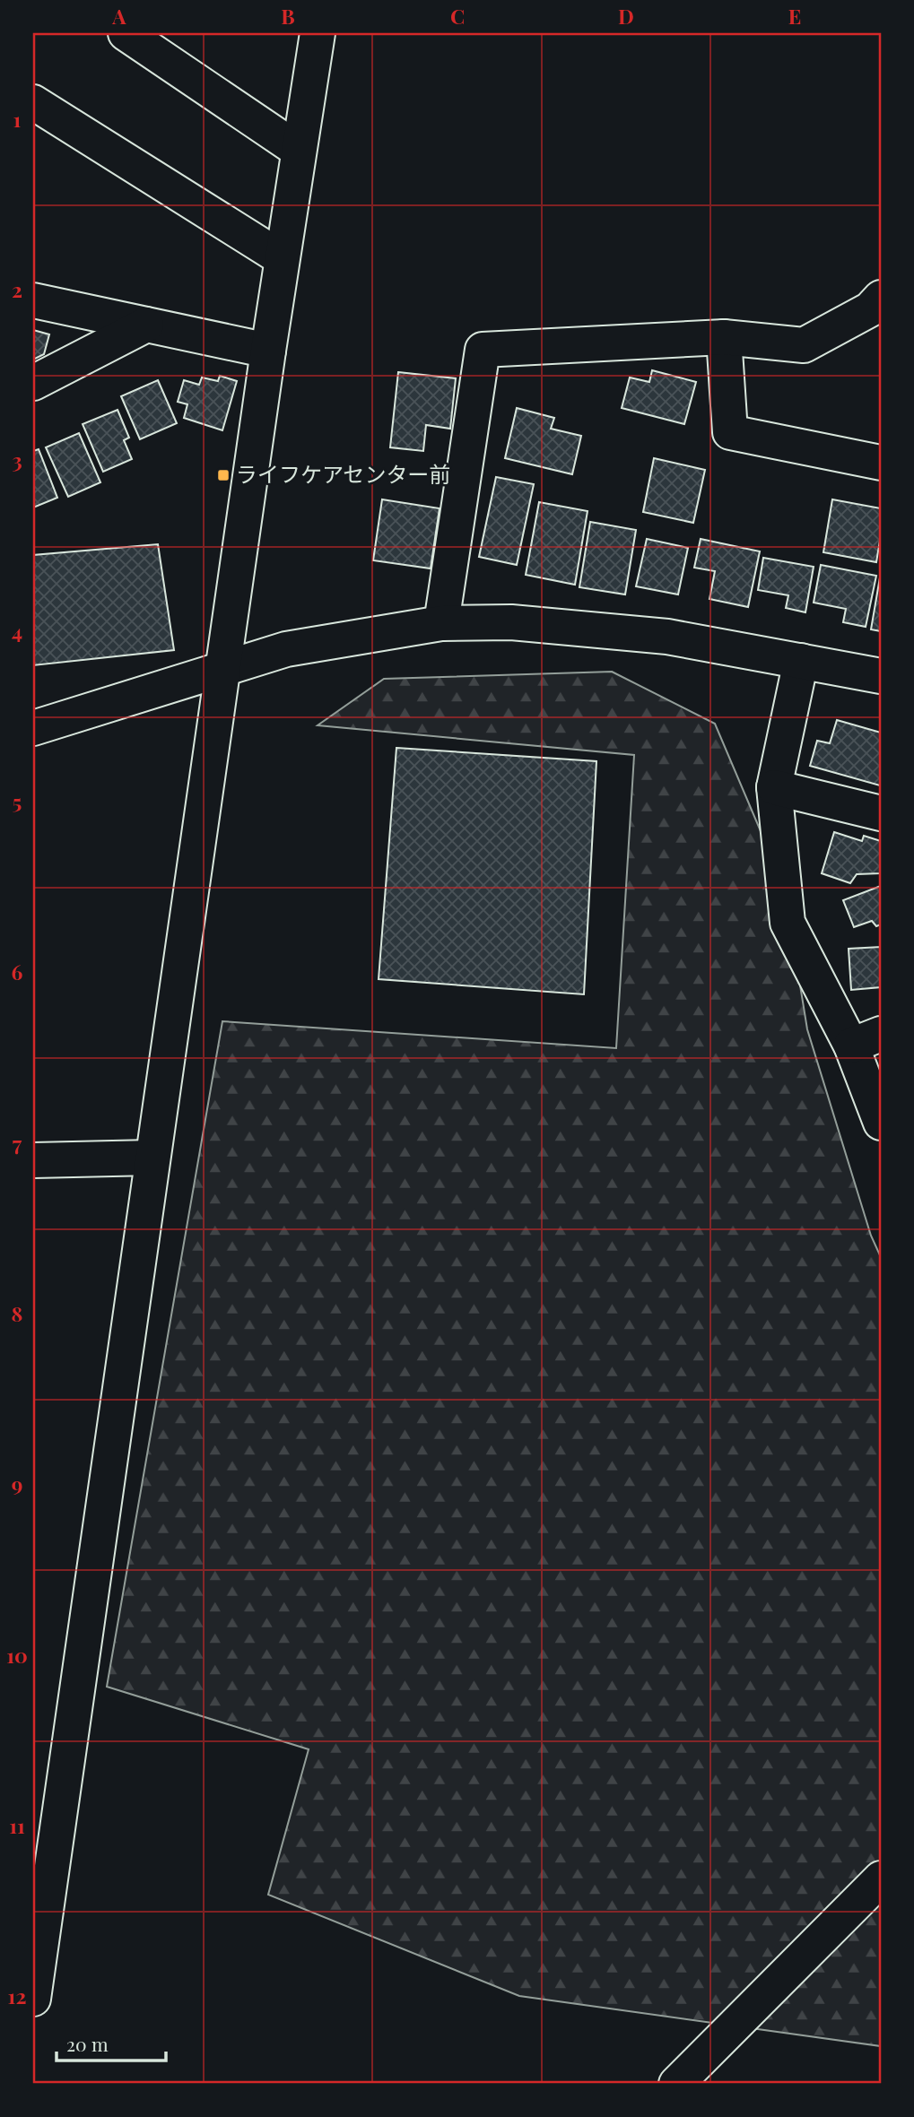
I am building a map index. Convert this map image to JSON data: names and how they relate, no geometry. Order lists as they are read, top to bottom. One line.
{"places":{"transit":["ライフケアセンター前"]},"scale_bar":"20 m","grid":{"columns":["A","B","C","D","E"],"rows":["1","2","3","4","5","6","7","8","9","10","11","12"]}}
